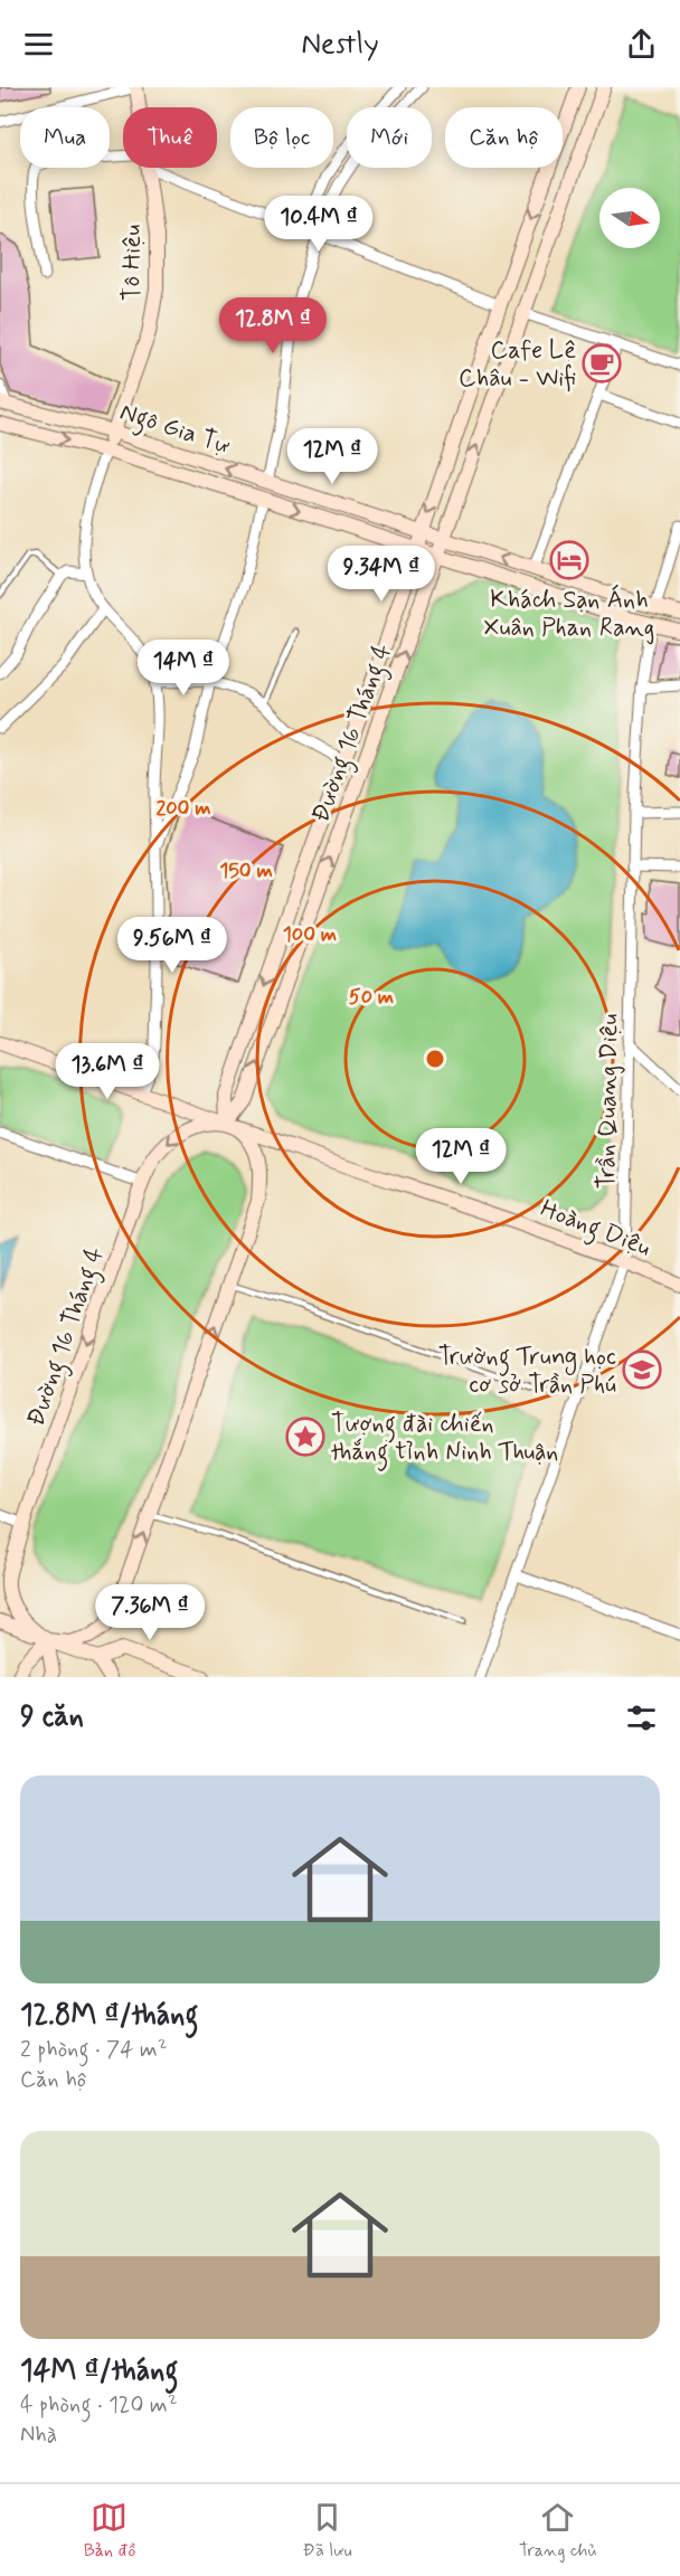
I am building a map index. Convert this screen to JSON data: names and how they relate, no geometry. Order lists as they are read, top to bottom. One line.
{"streets":{"main road":["Tô Hiệu","Ngô Gia Tự","Đường 16 Tháng 4","Hoàng Diệu"],"street":["Trần Quang Diệu"]},"crossings":[["Tô Hiệu","Ngô Gia Tự"],["Ngô Gia Tự","Đường 16 Tháng 4"],["Ngô Gia Tự","Trần Quang Diệu"],["Đường 16 Tháng 4","Hoàng Diệu"],["Trần Quang Diệu","Hoàng Diệu"]],"places":{"cafe":["Cafe Lệ Châu - Wifi"],"hotel":["Khách Sạn Ánh Xuân Phan Rang"],"school or university":["Trường Trung học cơ sở Trần Phú"],"place":["Tượng đài chiến thắng tỉnh Ninh Thuận"]},"north":"right","page":{"header":"Nestly","chip":["Mua","Thuê","Bộ lọc","Mới","Căn hộ"],"price":["10.4M ₫","12.8M ₫","12M ₫","9.34M ₫","14M ₫","9.56M ₫","13.6M ₫","12M ₫","7.36M ₫"],"heading":"9 căn","list":[{"name":"12.8M ₫/tháng","note":"2 phòng · 74 m² · Căn hộ"},{"name":"14M ₫/tháng","note":"4 phòng · 120 m² · Nhà"}],"tabs":["Bản đồ","Đã lưu","Trang chủ"]},"rings":["200 m","150 m","100 m","50 m"]}
